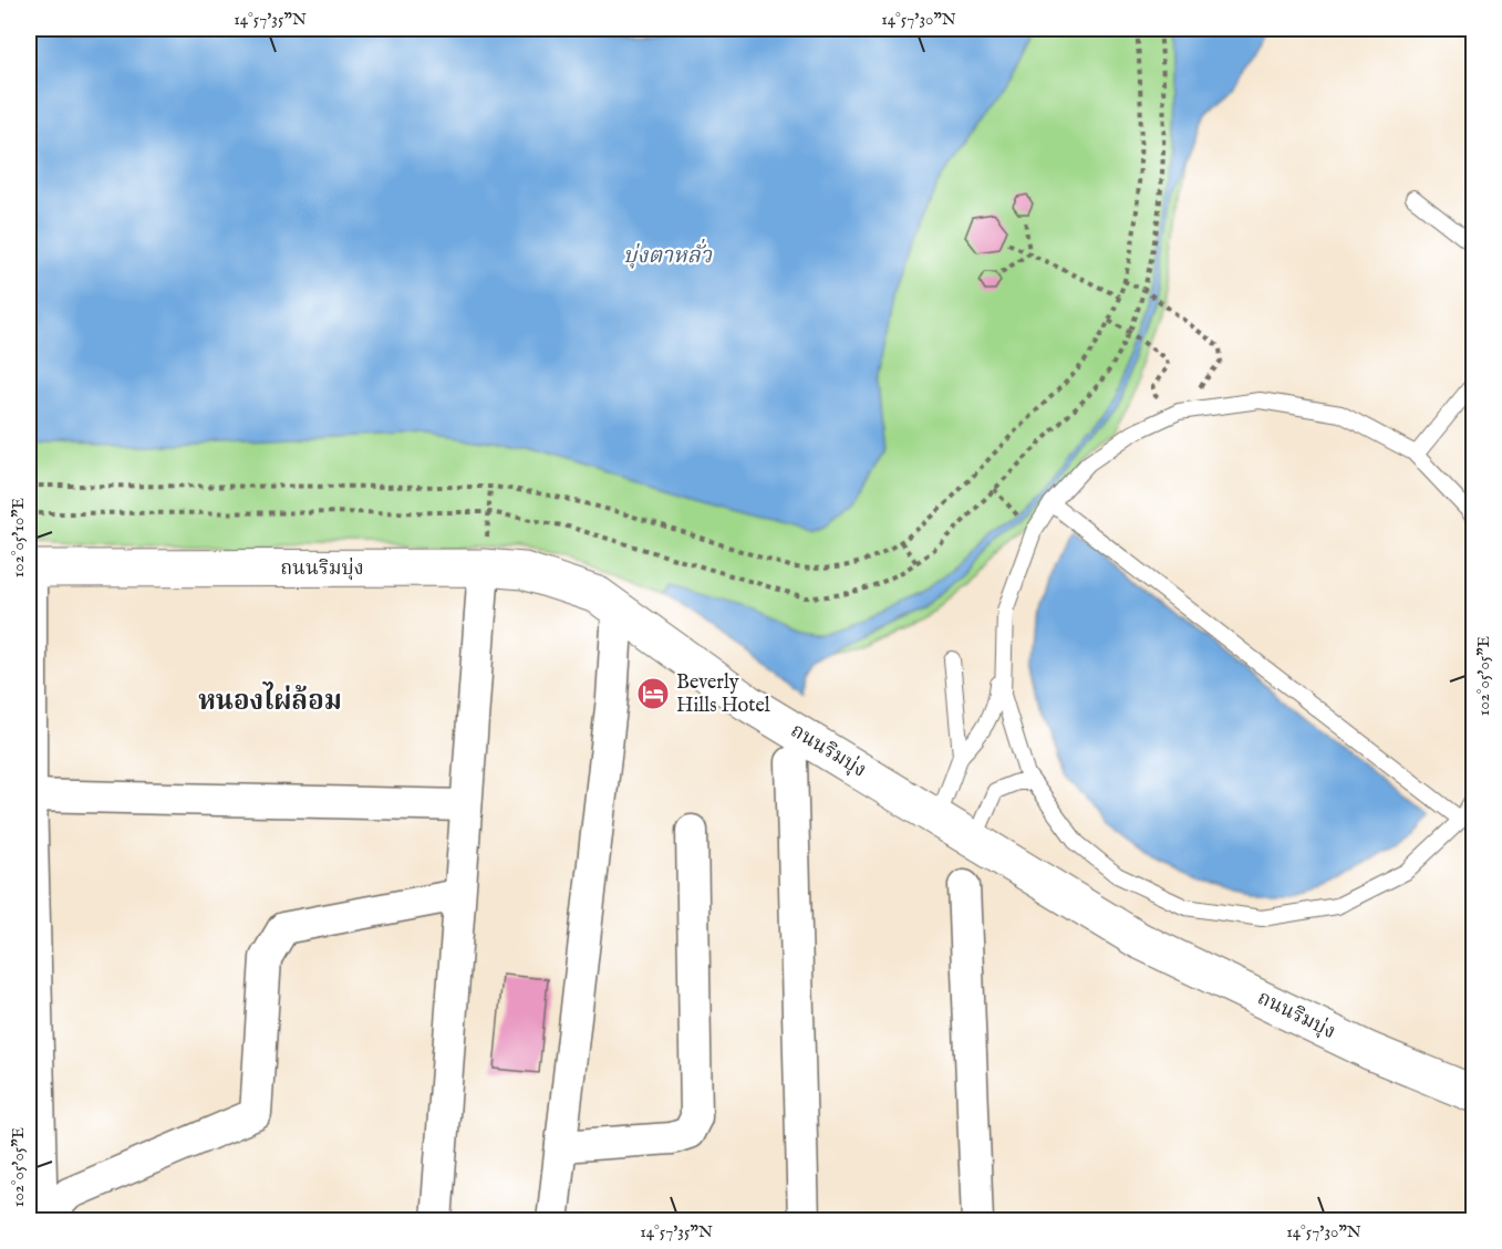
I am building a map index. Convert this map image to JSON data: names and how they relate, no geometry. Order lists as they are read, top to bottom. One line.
{"streets":{"main road":["ถนนริมบุ่ง"]},"districts":["หนองไผ่ล้อม"],"water":["บุ่งตาหลั่ว"],"places":{"hotel":["Beverly Hills Hotel"]},"coordinates":["14°57'35\"N","14°57'30\"N","102°05'10\"E","102°05'05\"E"]}
